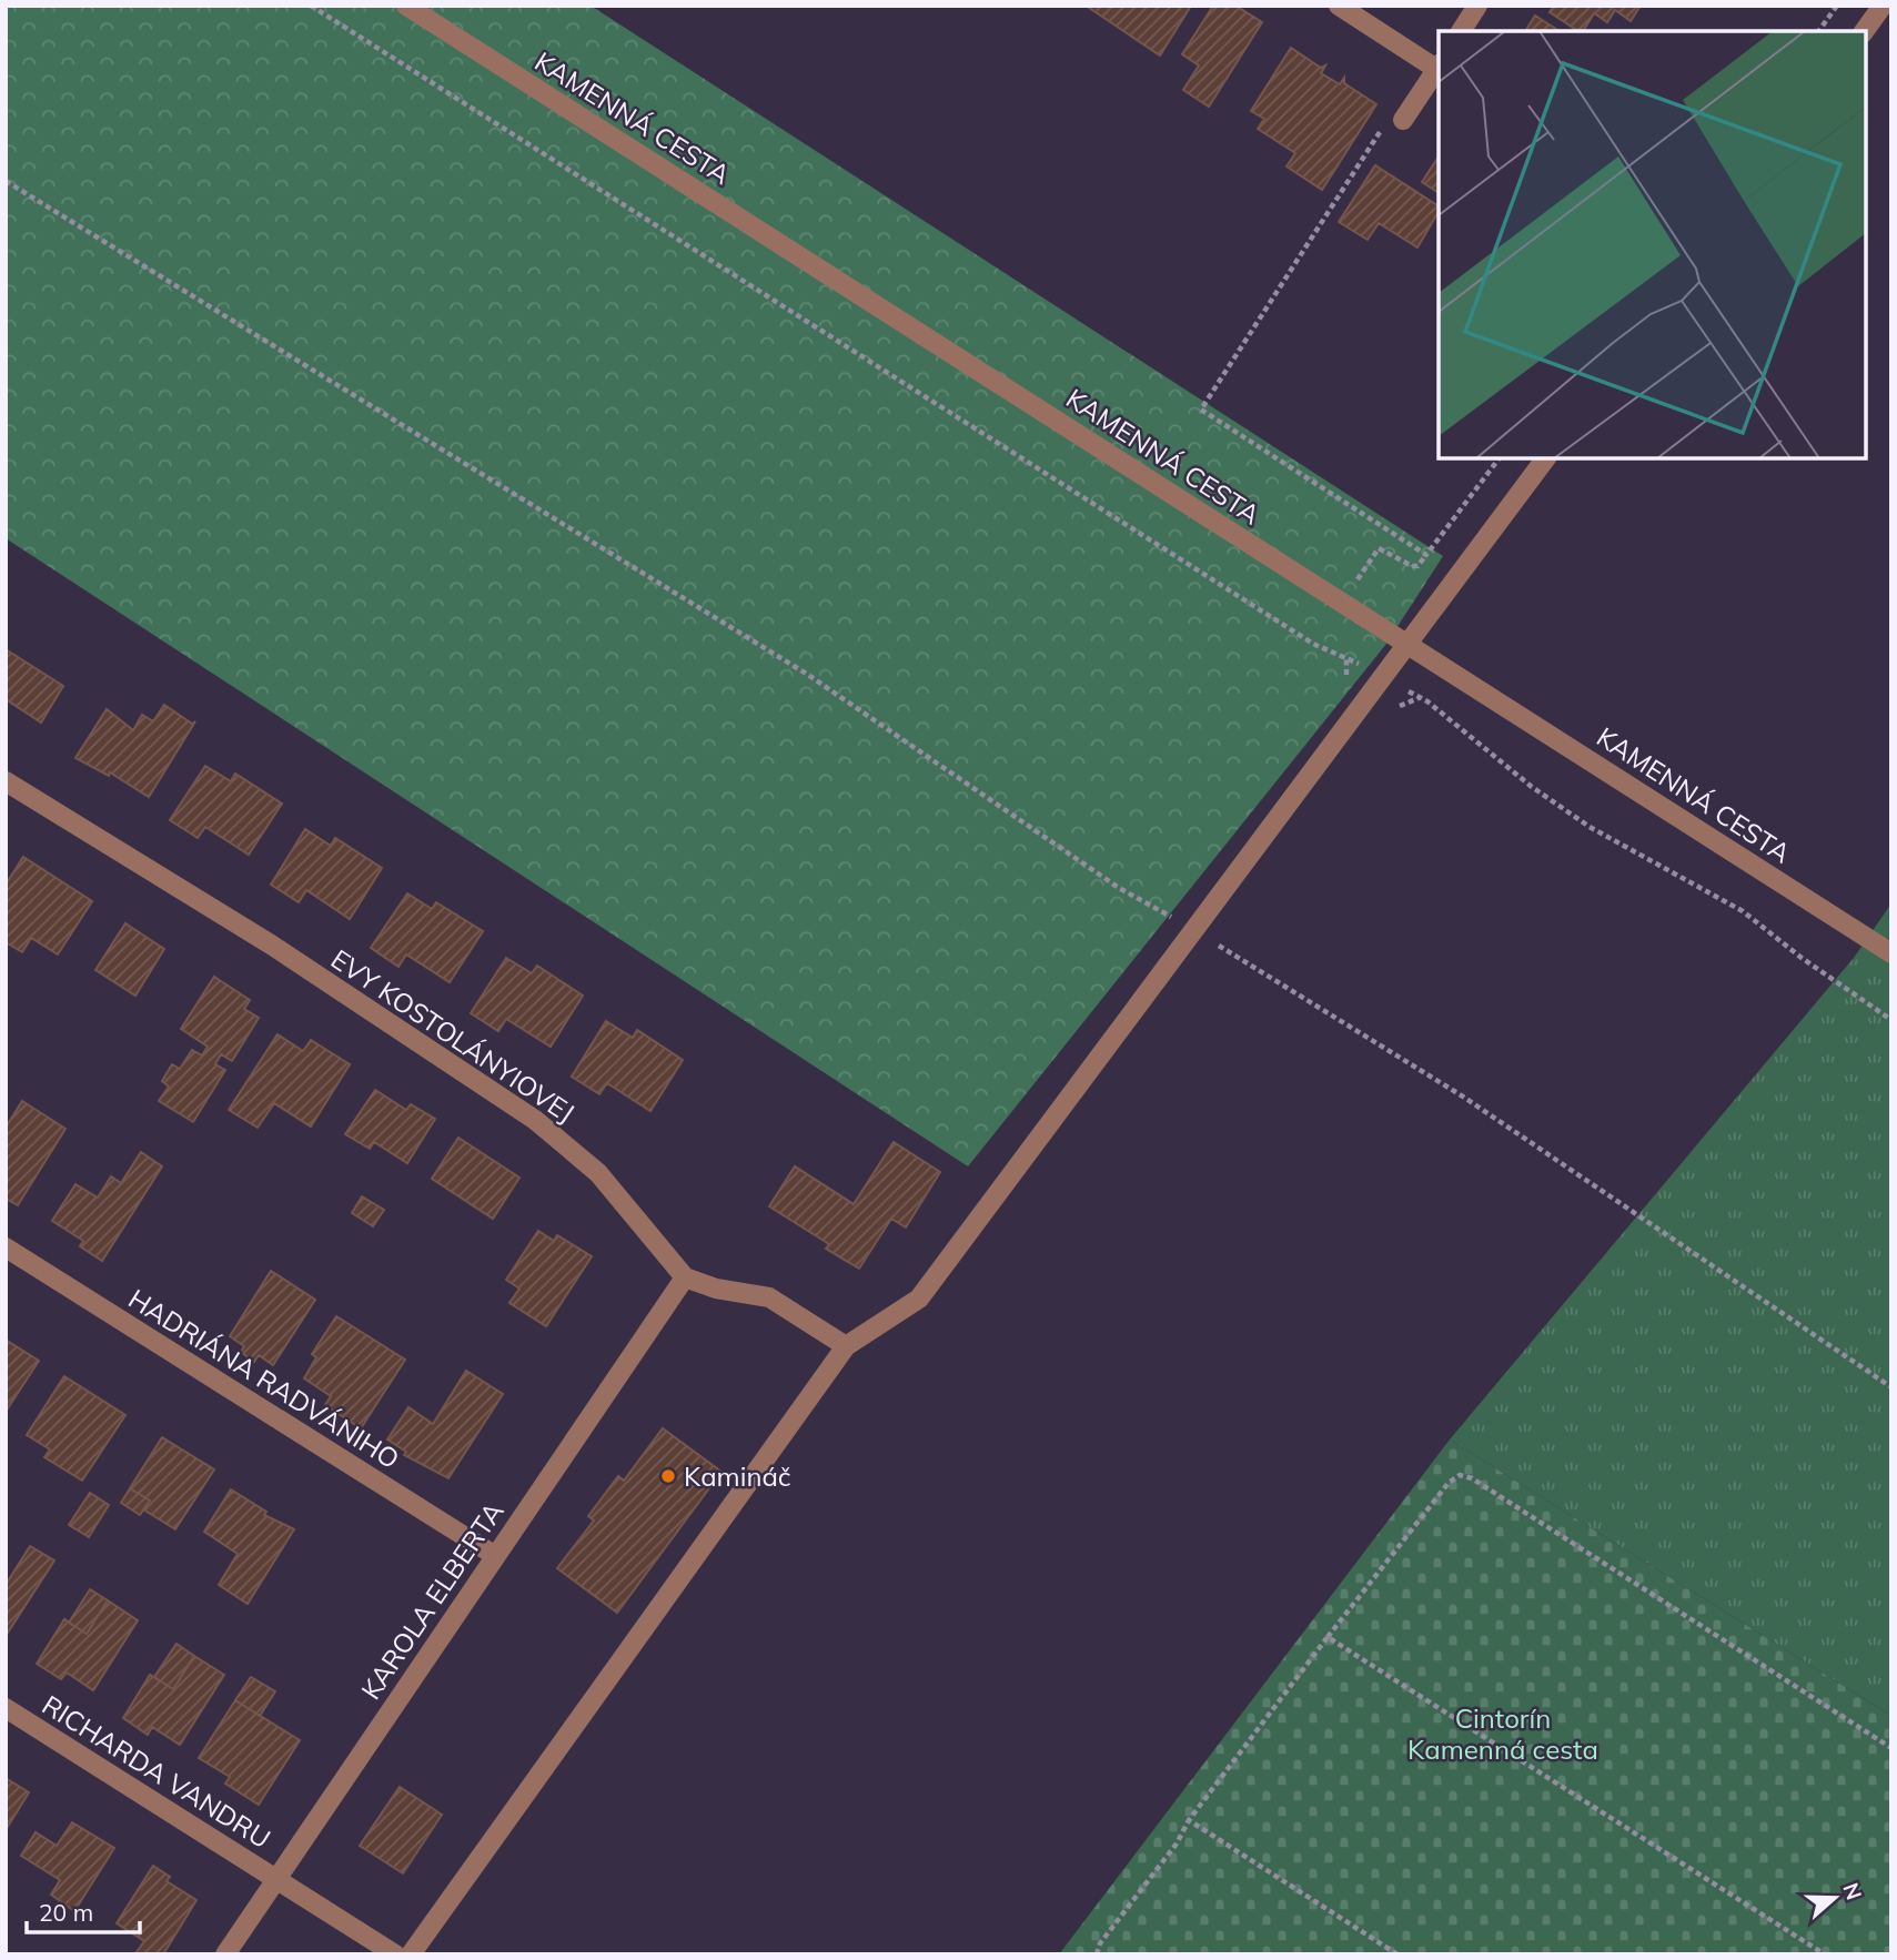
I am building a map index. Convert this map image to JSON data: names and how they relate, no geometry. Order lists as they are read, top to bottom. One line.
{"streets":{"street":["KAMENNÁ CESTA","EVY KOSTOLÁNYIOVEJ","HADRIÁNA RADVÁNIHO","KAROLA ELBERTA","RICHARDA VANDRU"]},"crossings":[["EVY KOSTOLÁNYIOVEJ","KAROLA ELBERTA"],["HADRIÁNA RADVÁNIHO","KAROLA ELBERTA"],["KAROLA ELBERTA","RICHARDA VANDRU"]],"parks":["Cintorín Kamenná cesta"],"places":["Kamináč"],"scale_bar":"20 m","north":"right"}
